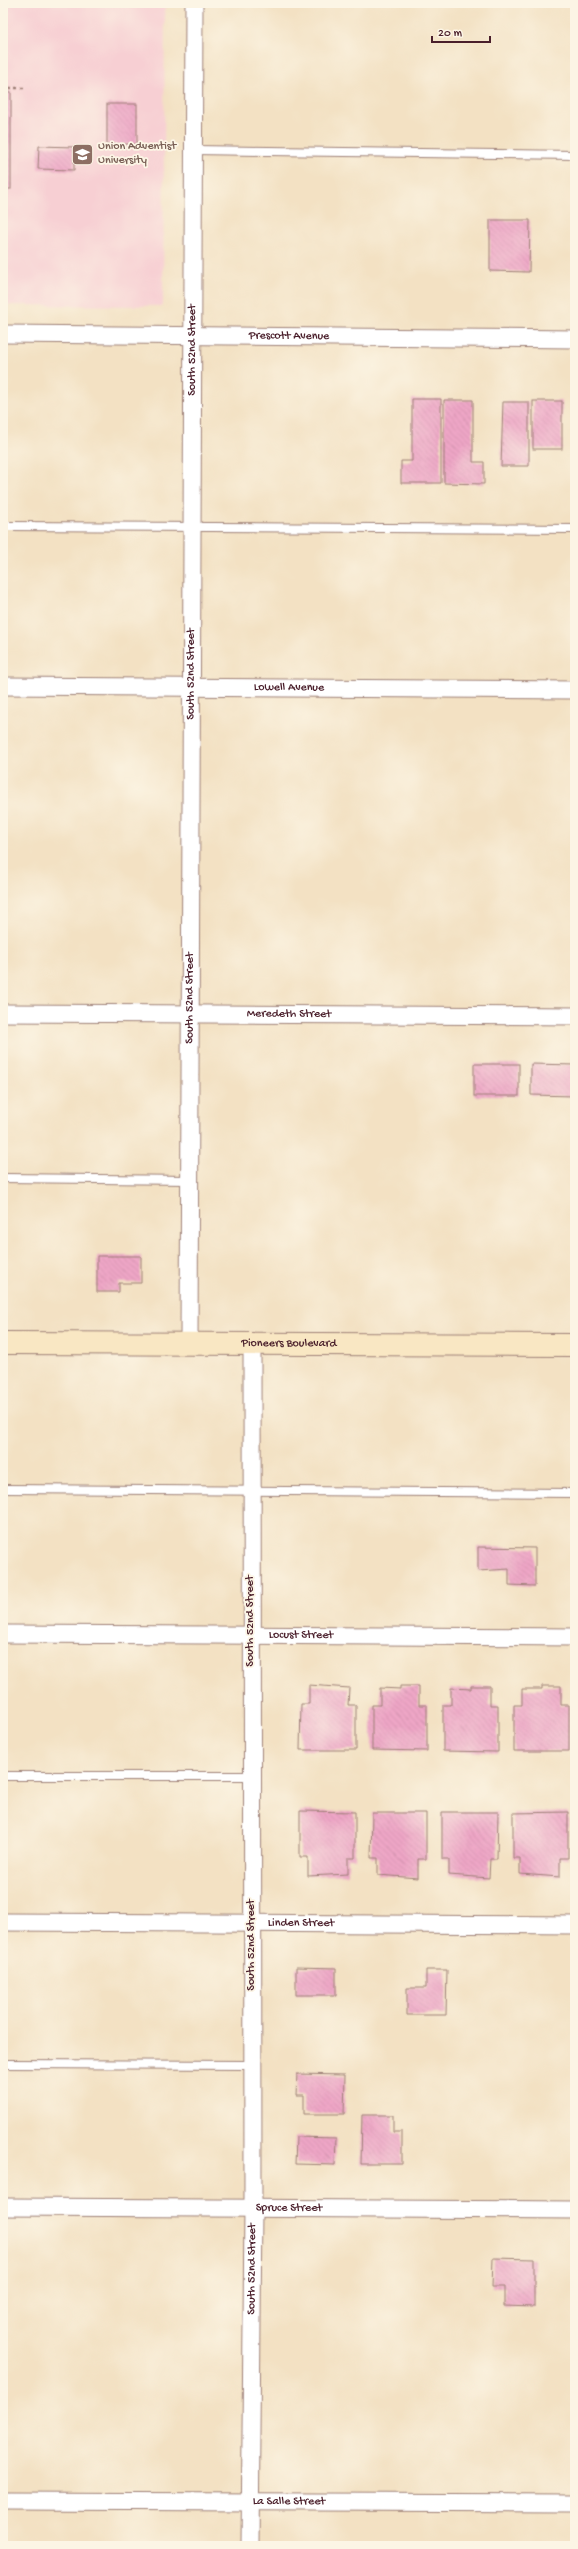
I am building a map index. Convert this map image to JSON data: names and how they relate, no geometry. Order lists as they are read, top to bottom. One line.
{"streets":{"main road":["Pioneers Boulevard"],"street":["Prescott Avenue","South 52nd Street","Lowell Avenue","Meredeth Street","Locust Street","Linden Street","Spruce Street","La Salle Street"]},"crossings":[["Prescott Avenue","South 52nd Street"],["South 52nd Street","Lowell Avenue"],["South 52nd Street","Meredeth Street"],["South 52nd Street","Pioneers Boulevard"],["South 52nd Street","Locust Street"],["South 52nd Street","Linden Street"],["South 52nd Street","Spruce Street"],["South 52nd Street","La Salle Street"]],"places":{"school or university":["Union Adventist University"]},"scale_bar":"20 m"}
